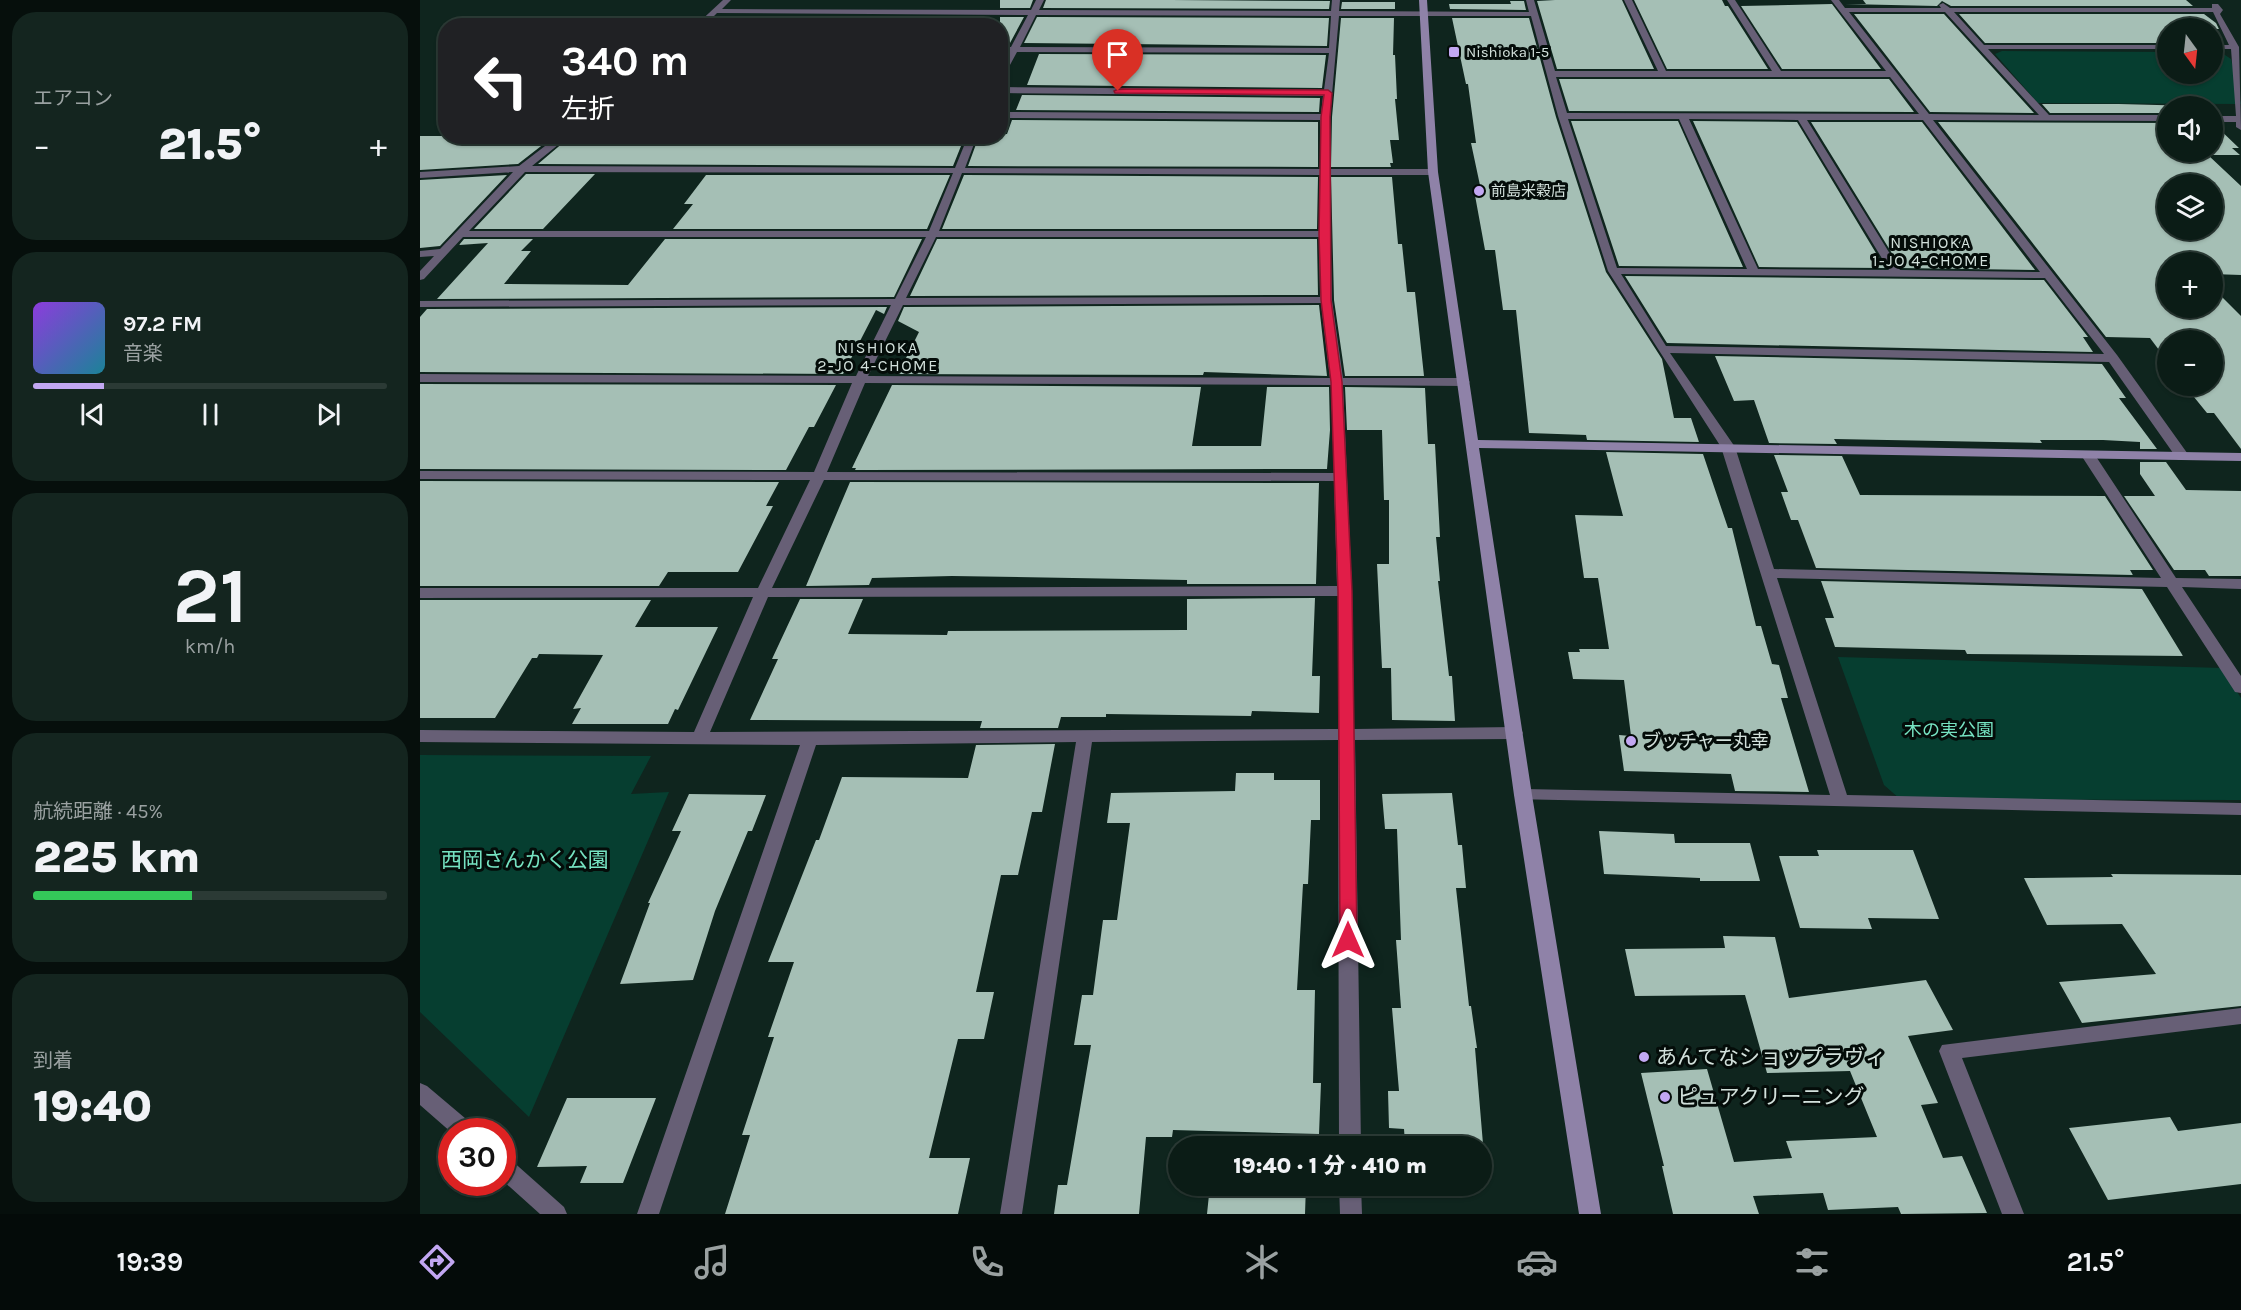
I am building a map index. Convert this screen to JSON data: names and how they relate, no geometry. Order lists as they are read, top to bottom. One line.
{"districts":["NISHIOKA 1-JO 4-CHOME","NISHIOKA 2-JO 4-CHOME"],"parks":["木の実公園","西岡さんかく公園"],"places":{"transit":["Nishioka 1-5"],"other":["前島米穀店","ブッチャー丸幸","あんてなショップラヴィ","ピュアクリーニング"]},"north":"bottom","page":{"tile":["エアコン",["21","km/h"],["航続距離 · 45%","225 km"],["到着","19:40"]],"map_buttons":["+","−"],"turn":["340 m","左折"],"heat":["−","21.5°","+"],"song":["97.2 FM","音楽"],"limit":"30","trip":"19:40 · 1 分 · 410 m","tabs":["19:39","21.5°"]}}
